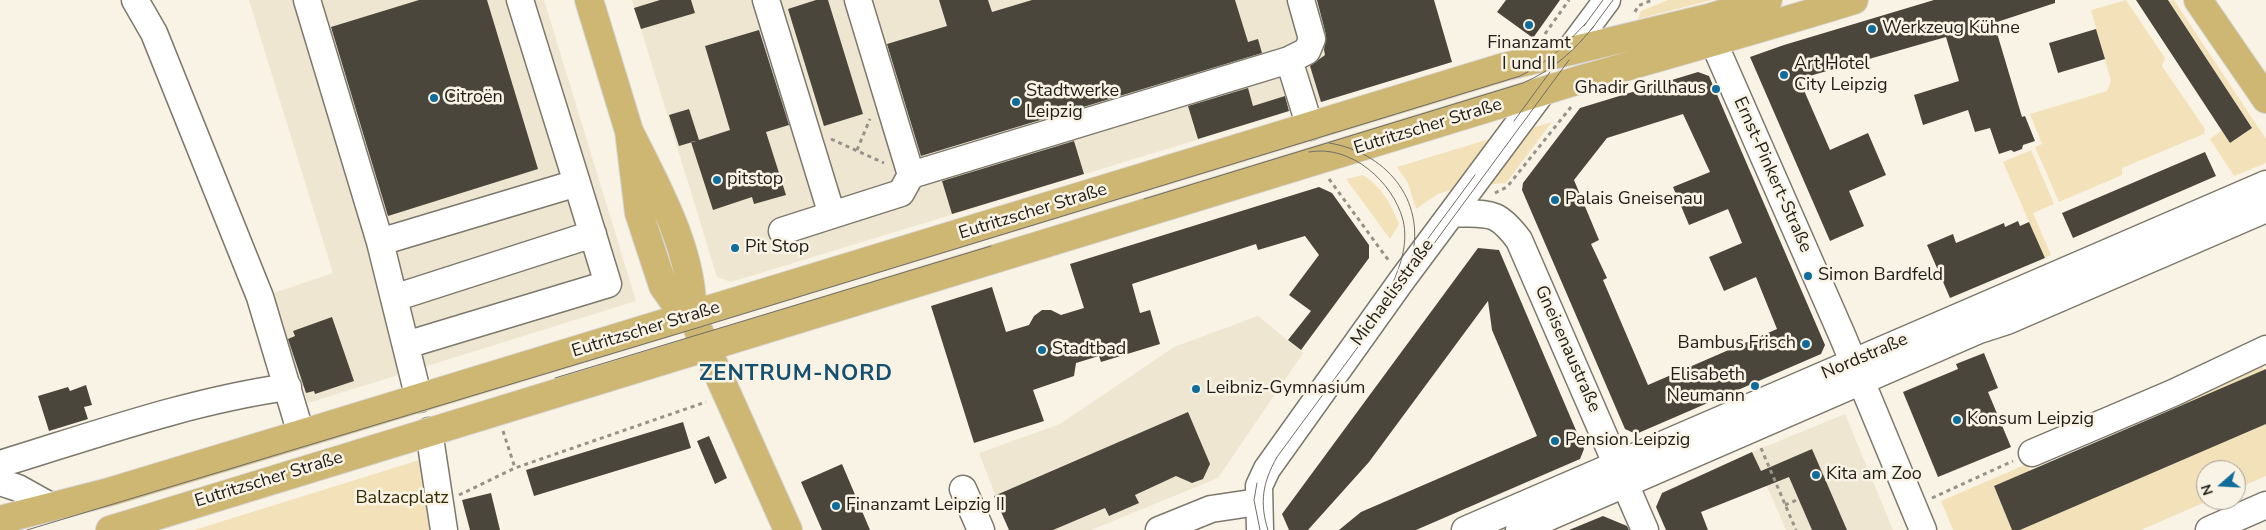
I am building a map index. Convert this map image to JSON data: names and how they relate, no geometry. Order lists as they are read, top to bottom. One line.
{"streets":{"main road":["Eutritzscher Straße"],"street":["Ernst-Pinkert-Straße","Michaelisstraße","Gneisenaustraße","Nordstraße"]},"crossings":[["Eutritzscher Straße","Ernst-Pinkert-Straße"],["Eutritzscher Straße","Michaelisstraße"],["Ernst-Pinkert-Straße","Nordstraße"],["Michaelisstraße","Gneisenaustraße"],["Gneisenaustraße","Nordstraße"]],"districts":["ZENTRUM-NORD"],"parks":["Balzacplatz"],"places":["Finanzamt I und II","Werkzeug Kühne","Art Hotel City Leipzig","Ghadir Grillhaus","Citroën","Stadtwerke Leipzig","pitstop","Palais Gneisenau","Pit Stop","Simon Bardfeld","Bambus Frisch","Stadtbad","Elisabeth Neumann","Leibniz-Gymnasium","Konsum Leipzig","Pension Leipzig","Kita am Zoo","Finanzamt Leipzig II"],"north":"left"}
